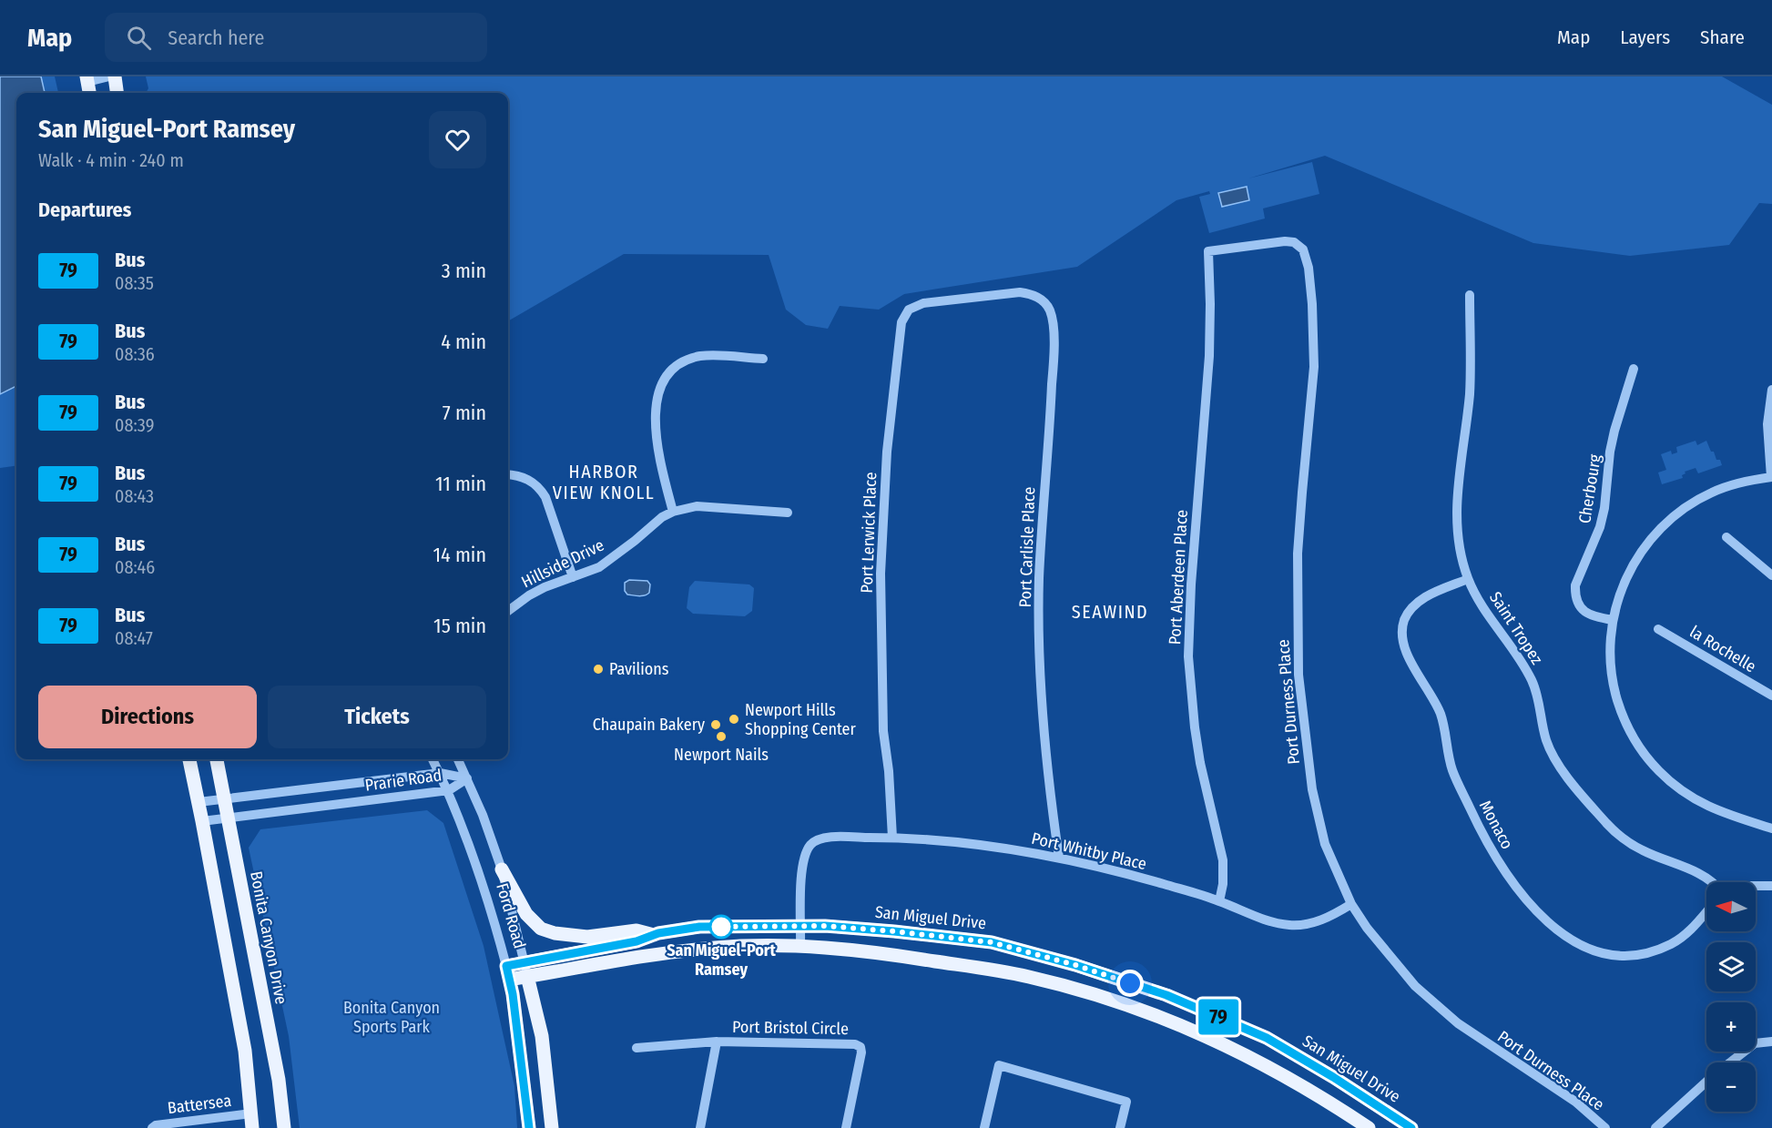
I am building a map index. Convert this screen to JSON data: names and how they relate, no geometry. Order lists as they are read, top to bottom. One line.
{"streets":{"main road":["Ford Road","San Miguel Drive","Bonita Canyon Drive"],"street":["Cherbourg","Port Lerwick Place","Port Carlisle Place","Hillside Drive","Port Aberdeen Place","Saint Tropez","la Rochelle","Port Durness Place","Prarie Road","Monaco","Port Whitby Place","Port Bristol Circle","Battersea"]},"crossings":[["Port Lerwick Place","Port Carlisle Place"],["Port Lerwick Place","Port Whitby Place"],["Port Carlisle Place","Port Whitby Place"],["Port Aberdeen Place","Port Durness Place"],["Port Aberdeen Place","Port Whitby Place"],["Saint Tropez","Monaco"],["Port Durness Place","Port Whitby Place"],["Prarie Road","Ford Road"],["Prarie Road","Bonita Canyon Drive"],["Port Whitby Place","San Miguel Drive"],["Ford Road","San Miguel Drive"]],"districts":["HARBOR VIEW KNOLL","SEAWIND"],"parks":["Bonita Canyon Sports Park"],"places":["Pavilions","Newport Hills Shopping Center","Chaupain Bakery","Newport Nails","San Miguel-Port Ramsey"],"lines":["bus line 79"],"north":"left","page":{"header":"Map","search":"Search here","nav":["Map","Layers","Share"],"on_map":"79","heading":[["San Miguel-Port Ramsey","Walk · 4 min · 240 m"],"Departures"],"list":[{"mark":"79","name":"Bus","note":"08:35","value":"3 min"},{"mark":"79","name":"Bus","note":"08:36","value":"4 min"},{"mark":"79","name":"Bus","note":"08:39","value":"7 min"},{"mark":"79","name":"Bus","note":"08:43","value":"11 min"},{"mark":"79","name":"Bus","note":"08:46","value":"14 min"},{"mark":"79","name":"Bus","note":"08:47","value":"15 min"}],"buttons":["Directions","Tickets"],"map_buttons":["+","−"]}}
